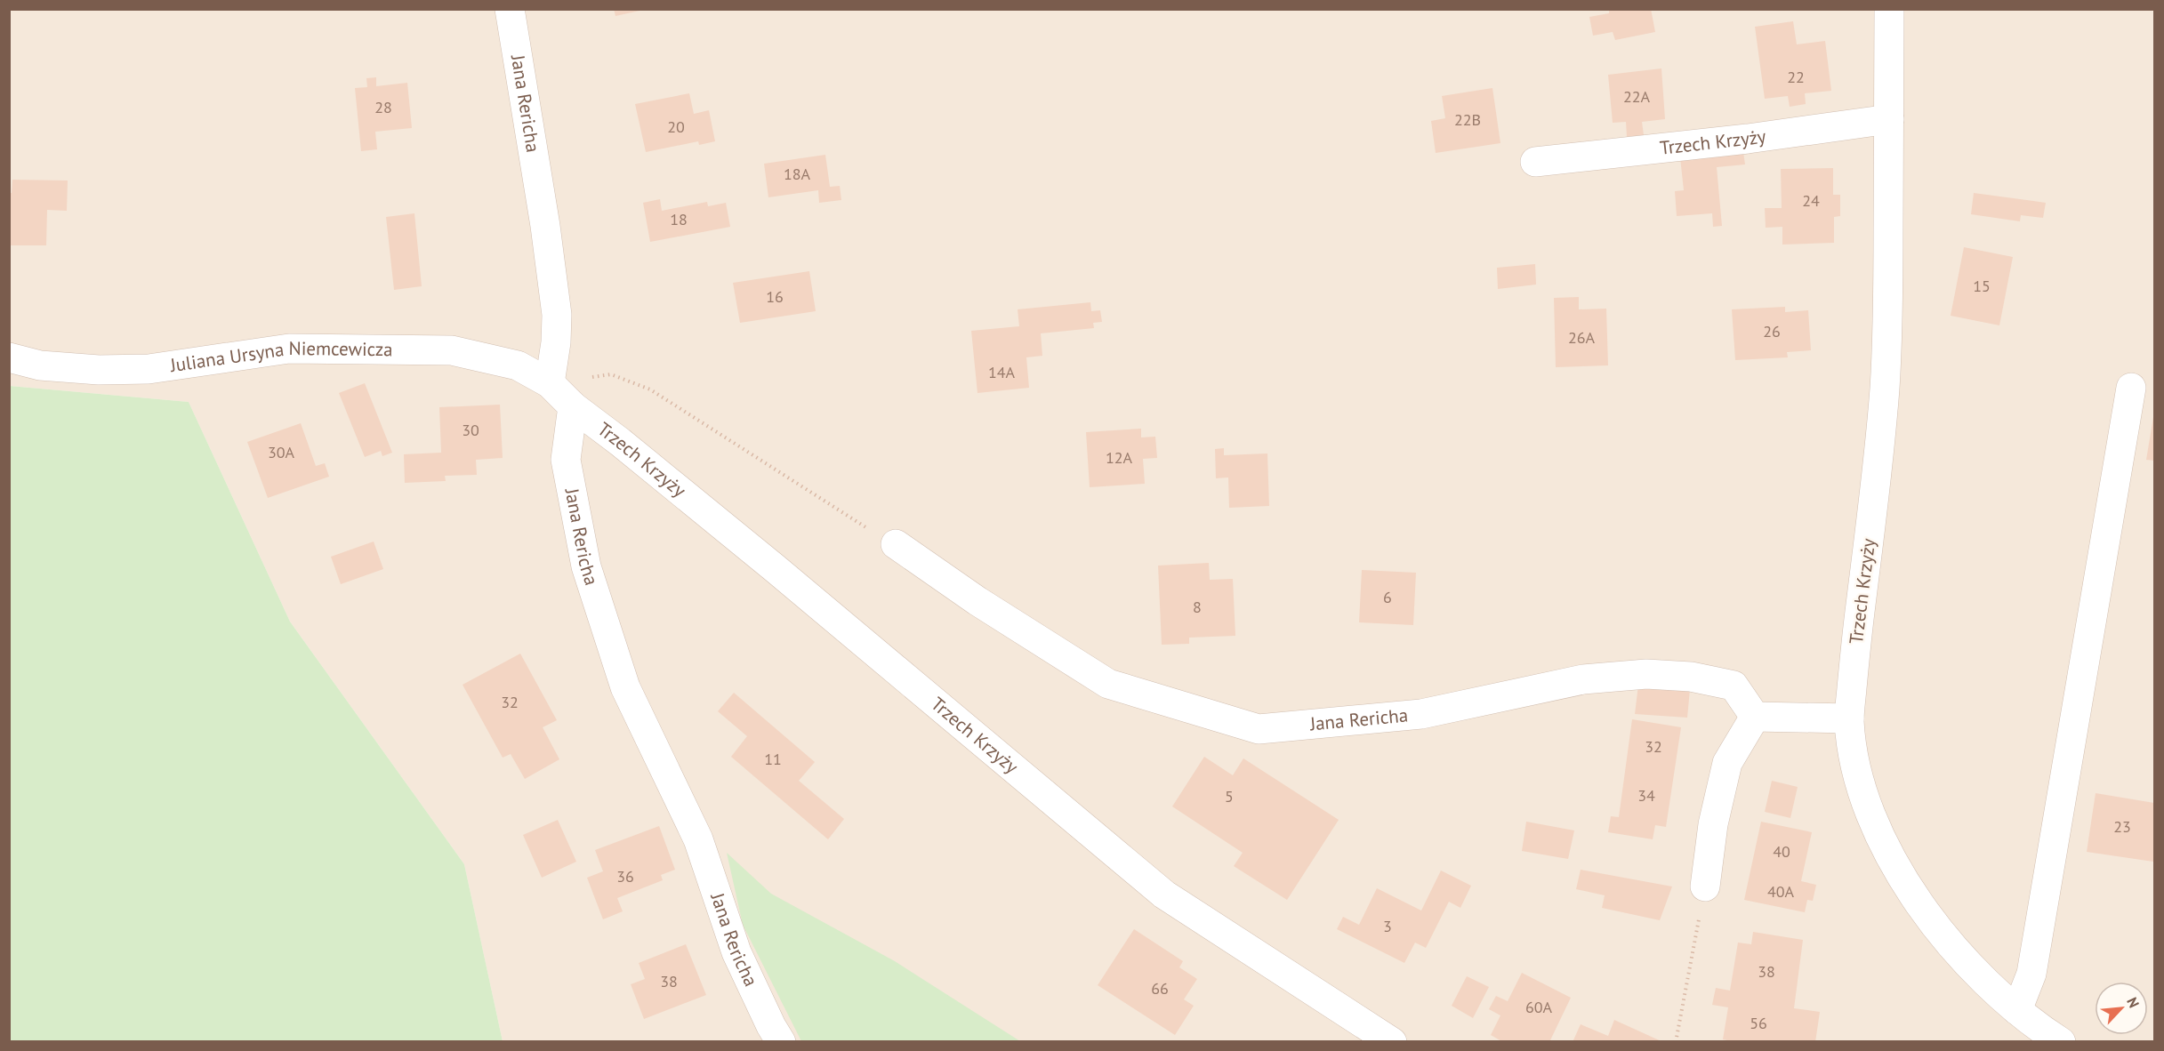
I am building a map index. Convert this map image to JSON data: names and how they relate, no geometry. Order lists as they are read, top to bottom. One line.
{"streets":{"street":["Jana Rericha","Trzech Krzyży","Juliana Ursyna Niemcewicza"]},"crossings":[["Jana Rericha","Trzech Krzyży"],["Jana Rericha","Juliana Ursyna Niemcewicza"]],"house_numbers":["22","22A","28","22B","20","18A","24","18","15","16","26","26A","14A","30","30A","12A","6","8","32","32","11","34","5","23","40","36","40A","3","38","38","66","60A","56"],"north":"top right"}
